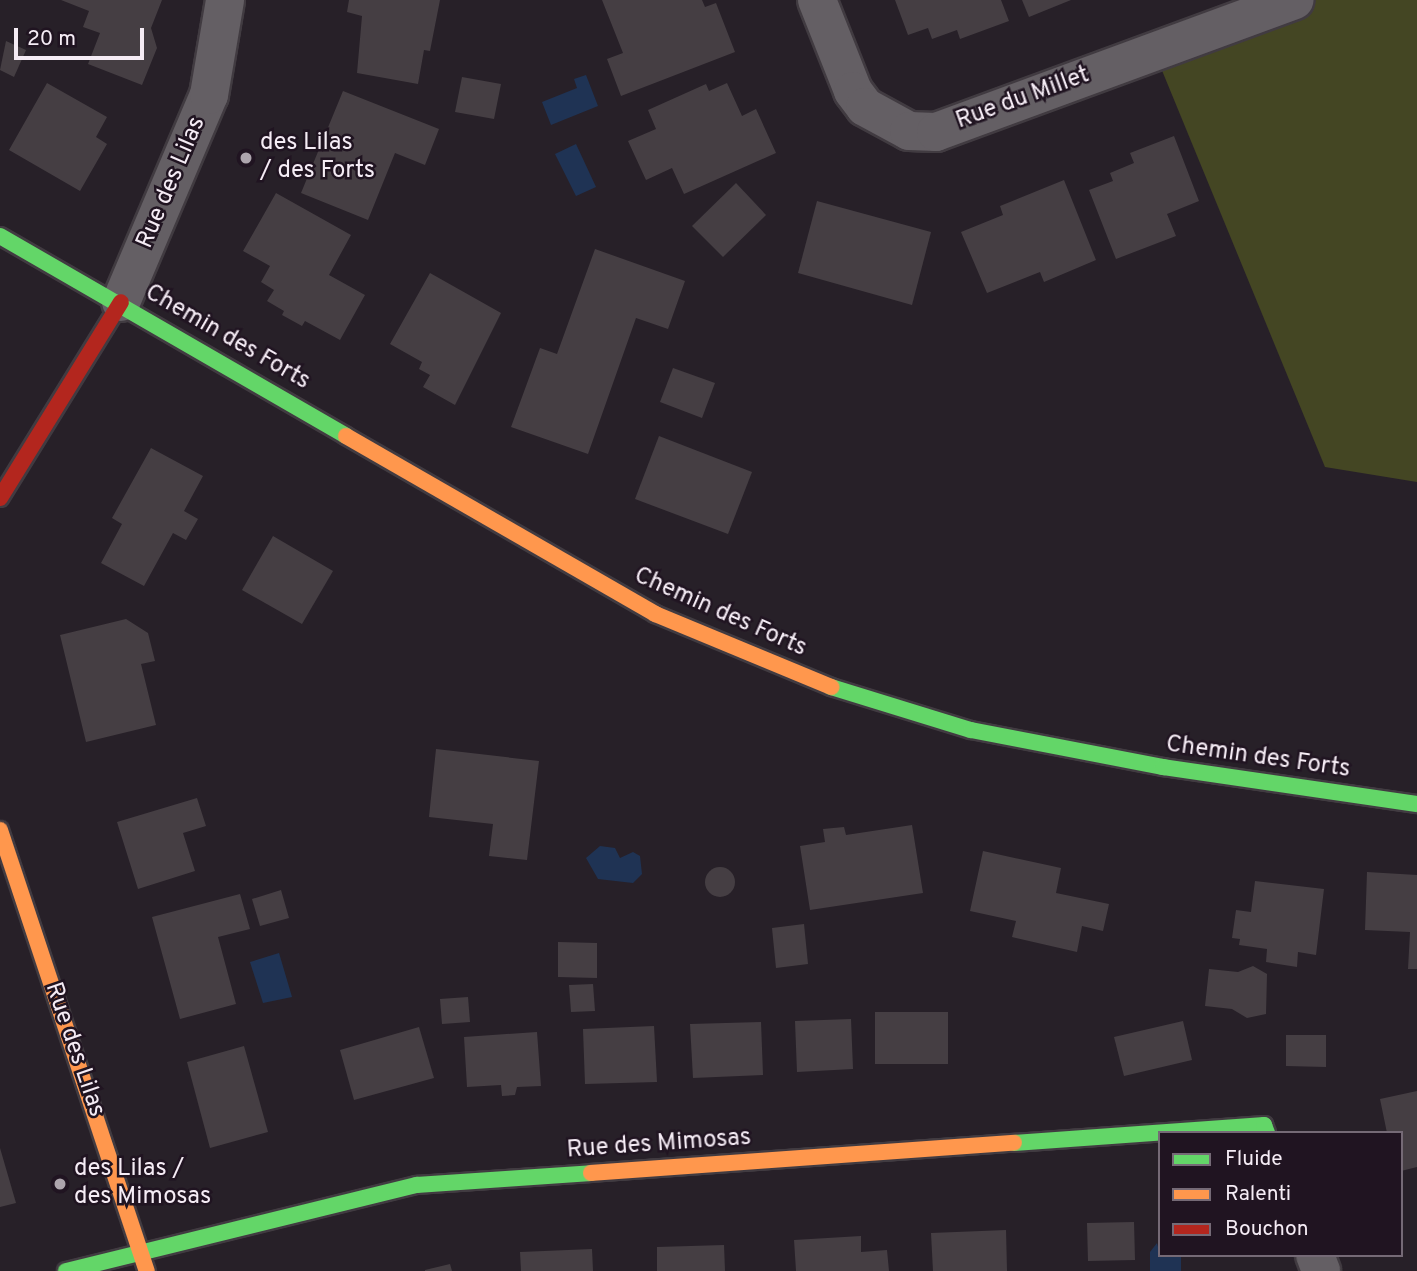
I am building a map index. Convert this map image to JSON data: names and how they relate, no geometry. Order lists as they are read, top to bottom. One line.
{"streets":{"street":["Rue du Millet","Rue des Lilas","Chemin des Forts","Rue des Mimosas"]},"crossings":[["Rue des Lilas","Chemin des Forts"],["Rue des Lilas","Rue des Mimosas"]],"places":["des Lilas / des Forts","des Lilas / des Mimosas"],"legend":["Fluide","Ralenti","Bouchon"],"scale_bar":"20 m"}
